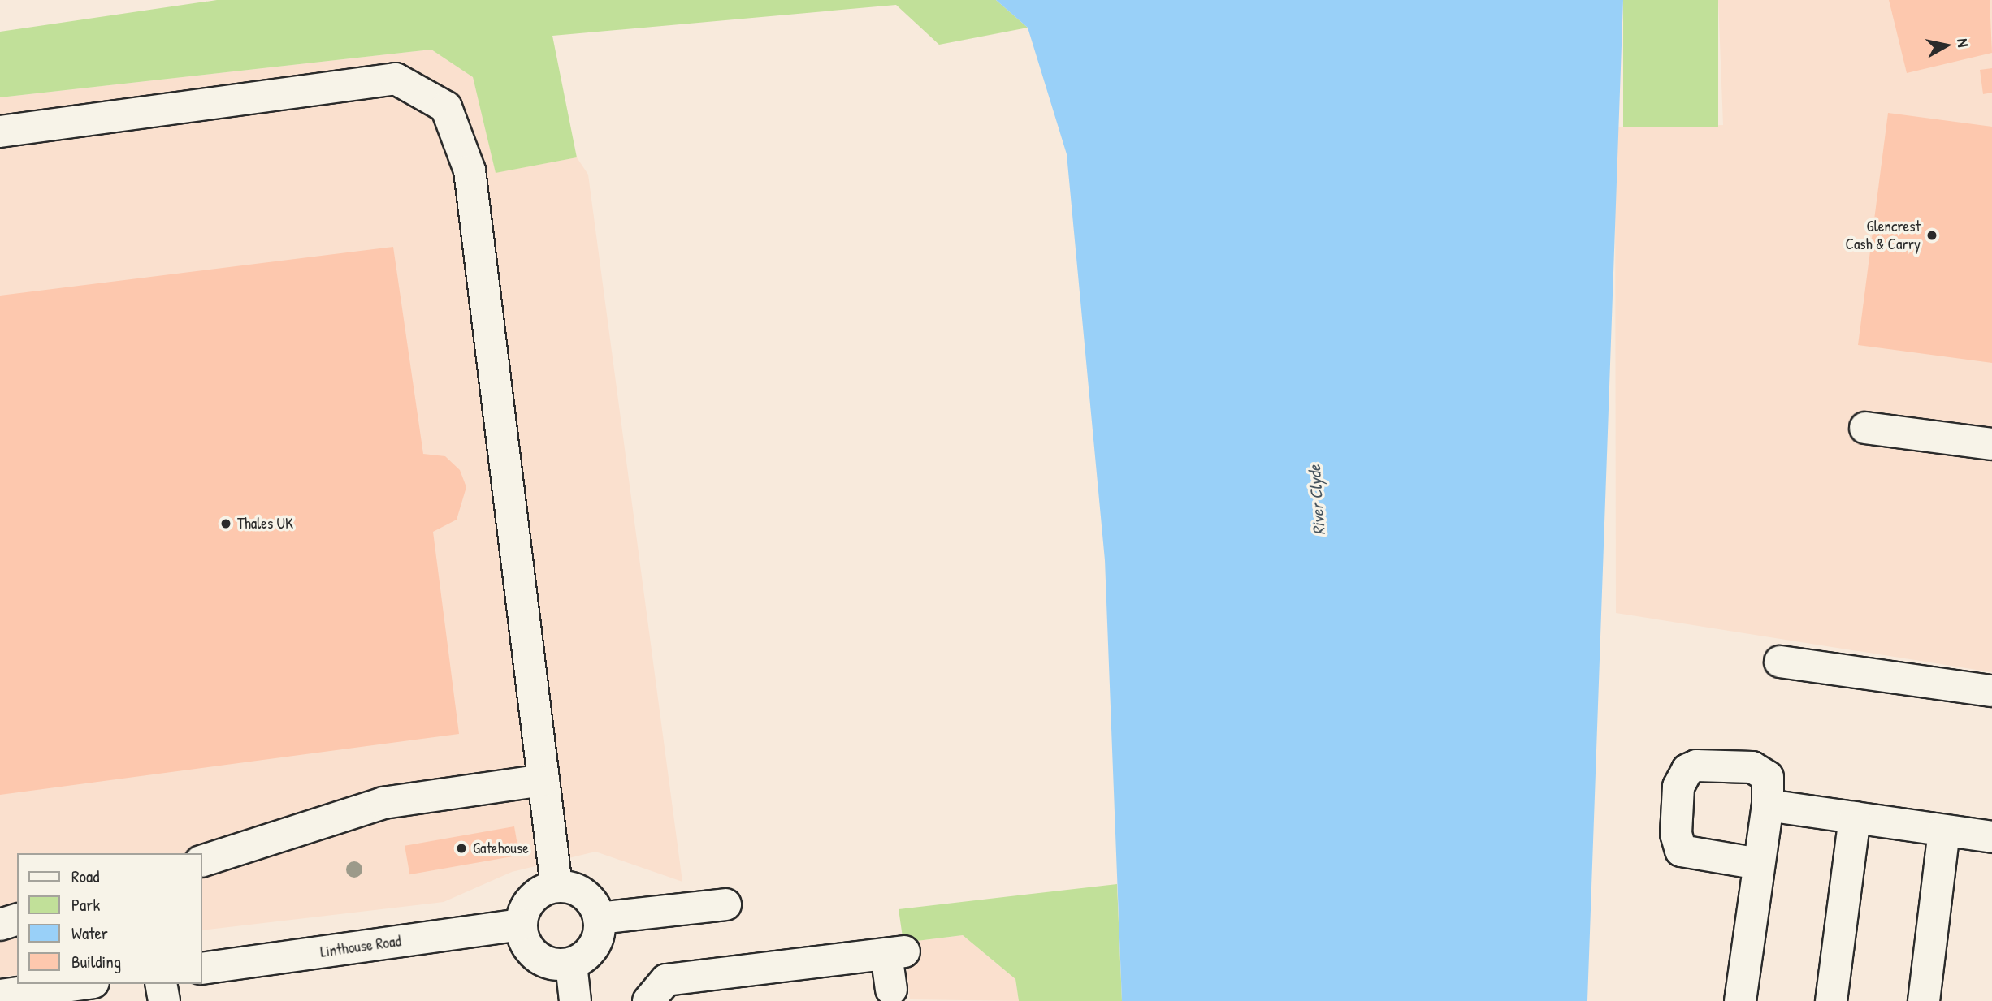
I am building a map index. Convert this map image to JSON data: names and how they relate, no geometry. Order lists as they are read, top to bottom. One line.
{"streets":{"street":["Linthouse Road"]},"water":["River Clyde"],"places":["Glencrest Cash & Carry","Thales UK","Gatehouse"],"legend":["Road","Park","Water","Building"],"north":"right"}
